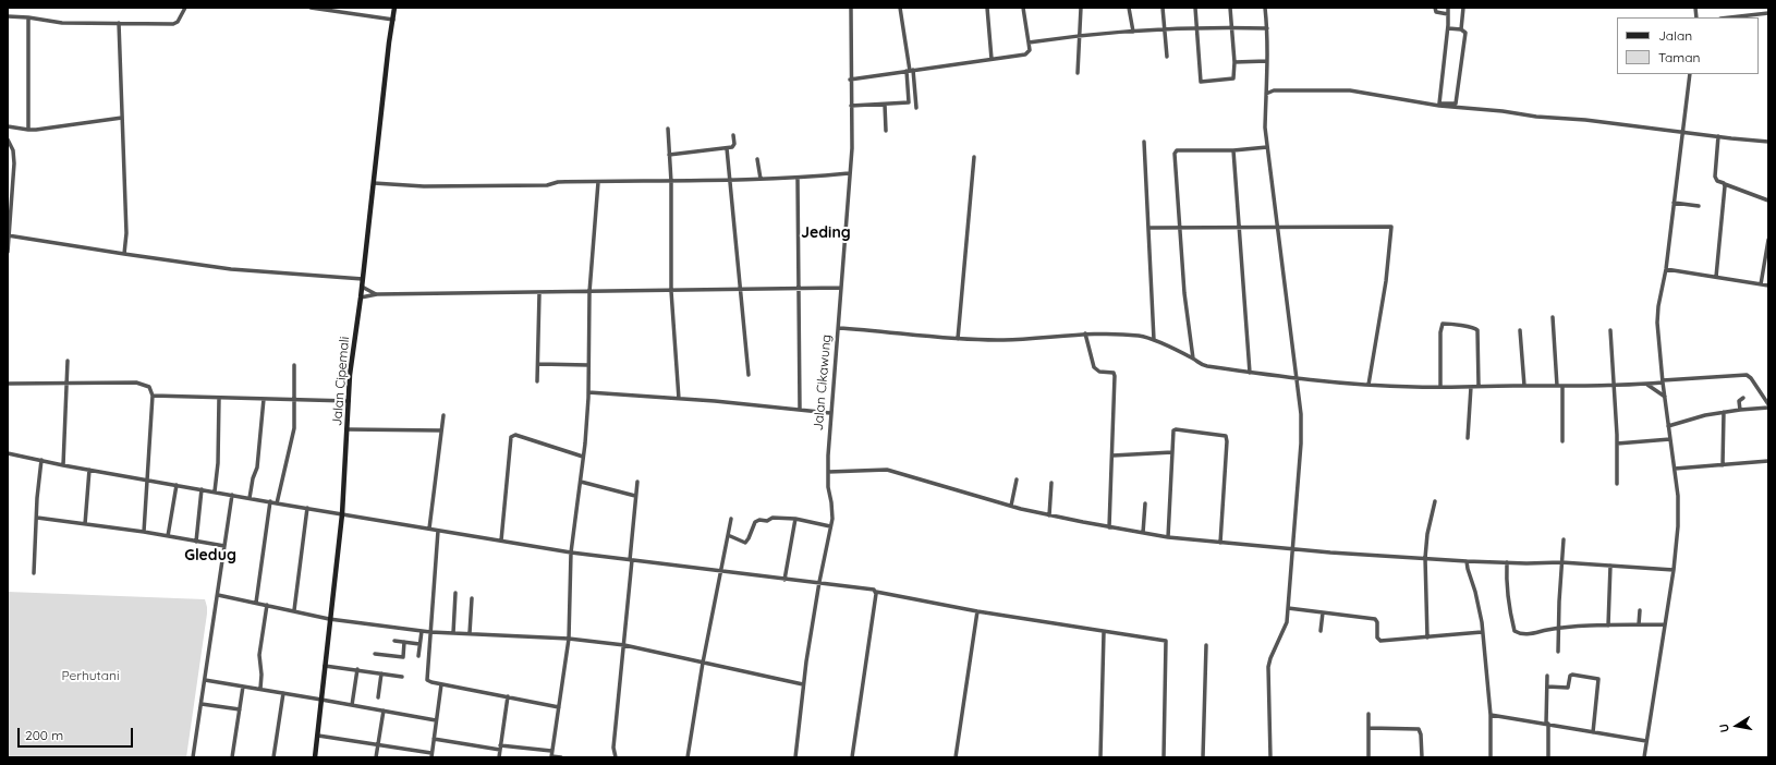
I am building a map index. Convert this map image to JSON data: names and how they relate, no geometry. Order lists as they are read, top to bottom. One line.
{"streets":{"main road":["Jalan Cipemali"],"street":["Jalan Cikawung"]},"districts":["Jeding","Gledug"],"parks":["Perhutani"],"legend":["Jalan","Taman"],"scale_bar":"200 m","north":"left"}
